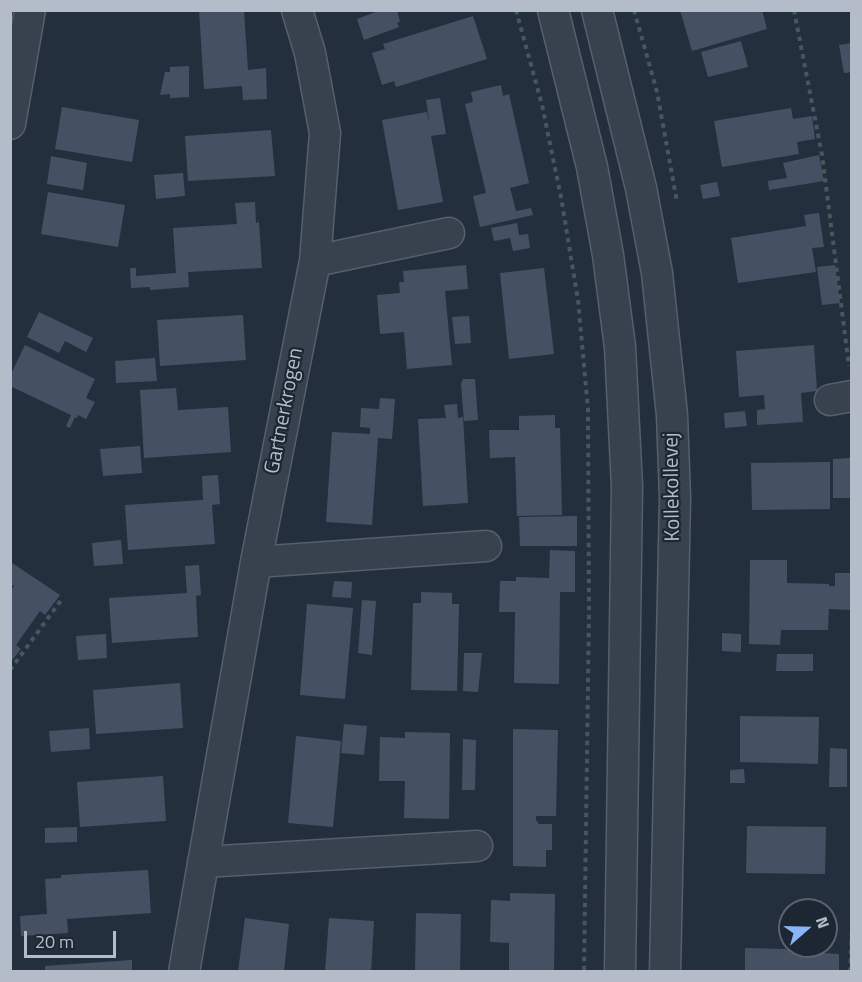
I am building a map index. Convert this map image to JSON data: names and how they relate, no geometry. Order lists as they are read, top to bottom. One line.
{"streets":{"street":["Gartnerkrogen","Kollekollevej"]},"scale_bar":"20 m","north":"right"}
